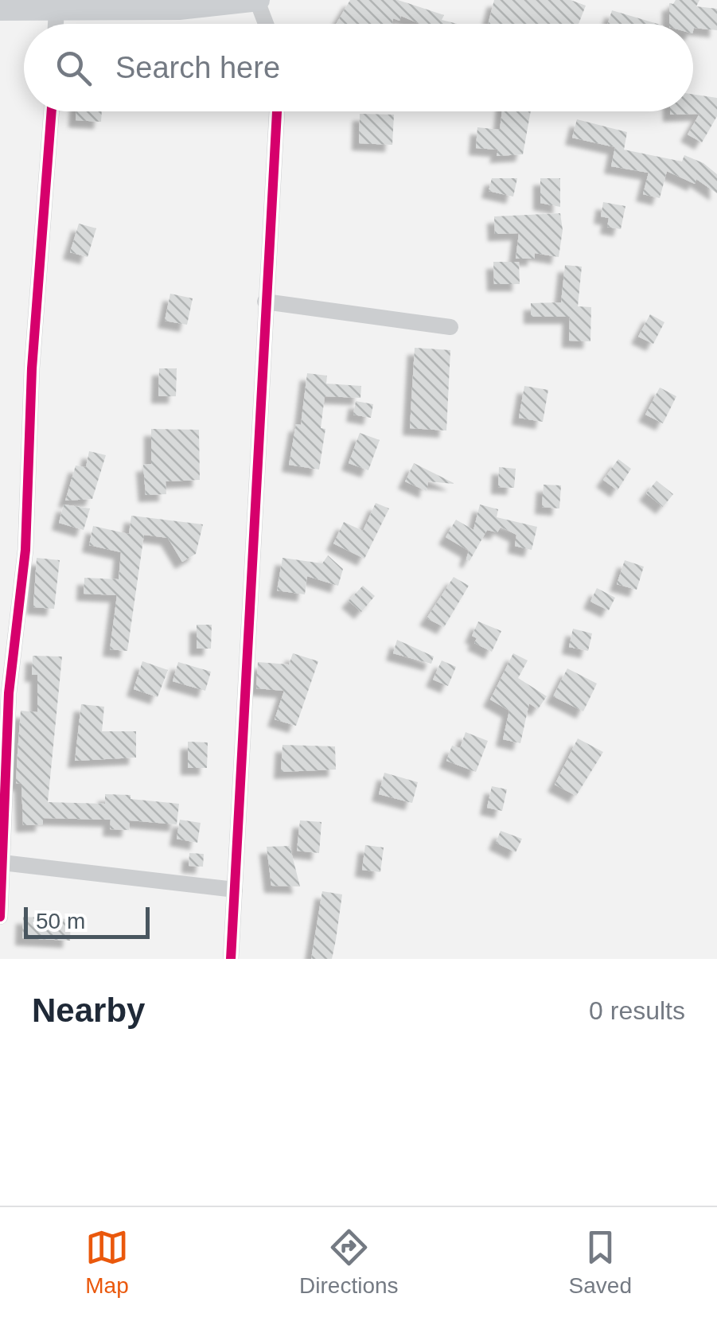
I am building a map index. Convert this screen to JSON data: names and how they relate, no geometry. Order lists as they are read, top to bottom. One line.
{"scale_bar":"50 m","page":{"search":"Search here","scale":"50 m","heading":["Nearby","0 results"],"nav":["Map","Directions","Saved"]}}
